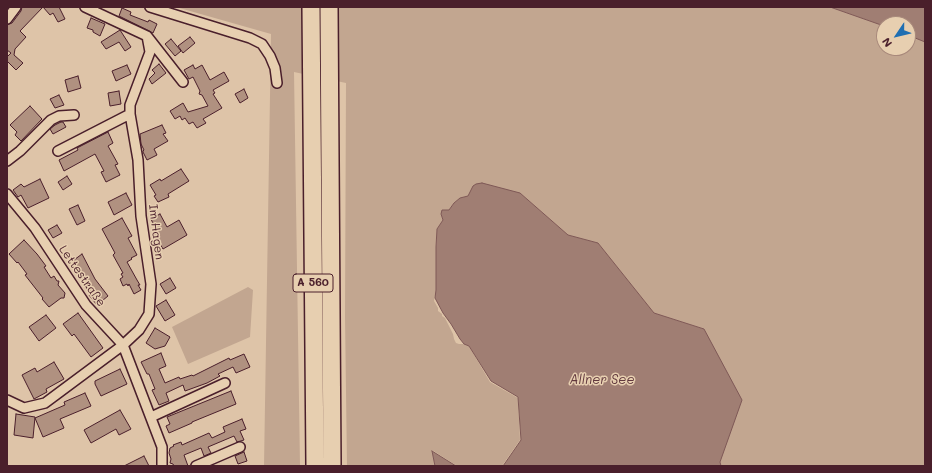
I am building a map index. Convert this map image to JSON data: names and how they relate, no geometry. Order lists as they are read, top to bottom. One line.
{"streets":{"highway":["A 560"],"street":["Im Hagen","Lettestraße"]},"crossings":[["Im Hagen","Lettestraße"]],"water":["Allner See"],"north":"bottom left"}
